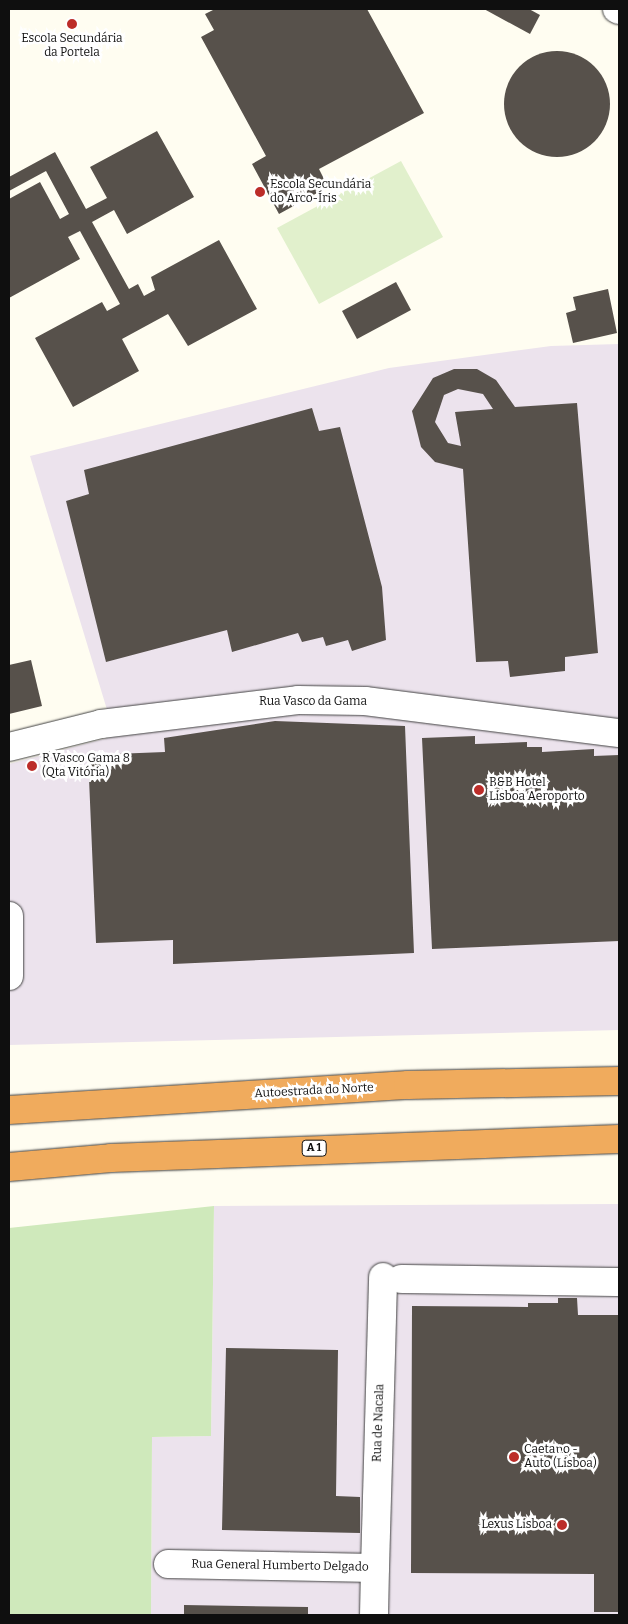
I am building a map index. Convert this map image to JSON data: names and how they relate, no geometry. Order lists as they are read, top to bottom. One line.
{"streets":{"highway":["Autoestrada do Norte","A 1"],"street":["Rua Vasco da Gama","Rua de Nacala","Rua General Humberto Delgado"]},"crossings":[["Rua de Nacala","Rua General Humberto Delgado"]],"places":["Escola Secundária da Portela","Escola Secundária do Arco-Íris","R Vasco Gama 8 (Qta Vitória)","B&B Hotel Lisboa Aeroporto","Caetano - Auto (Lisboa)","Lexus Lisboa"]}
